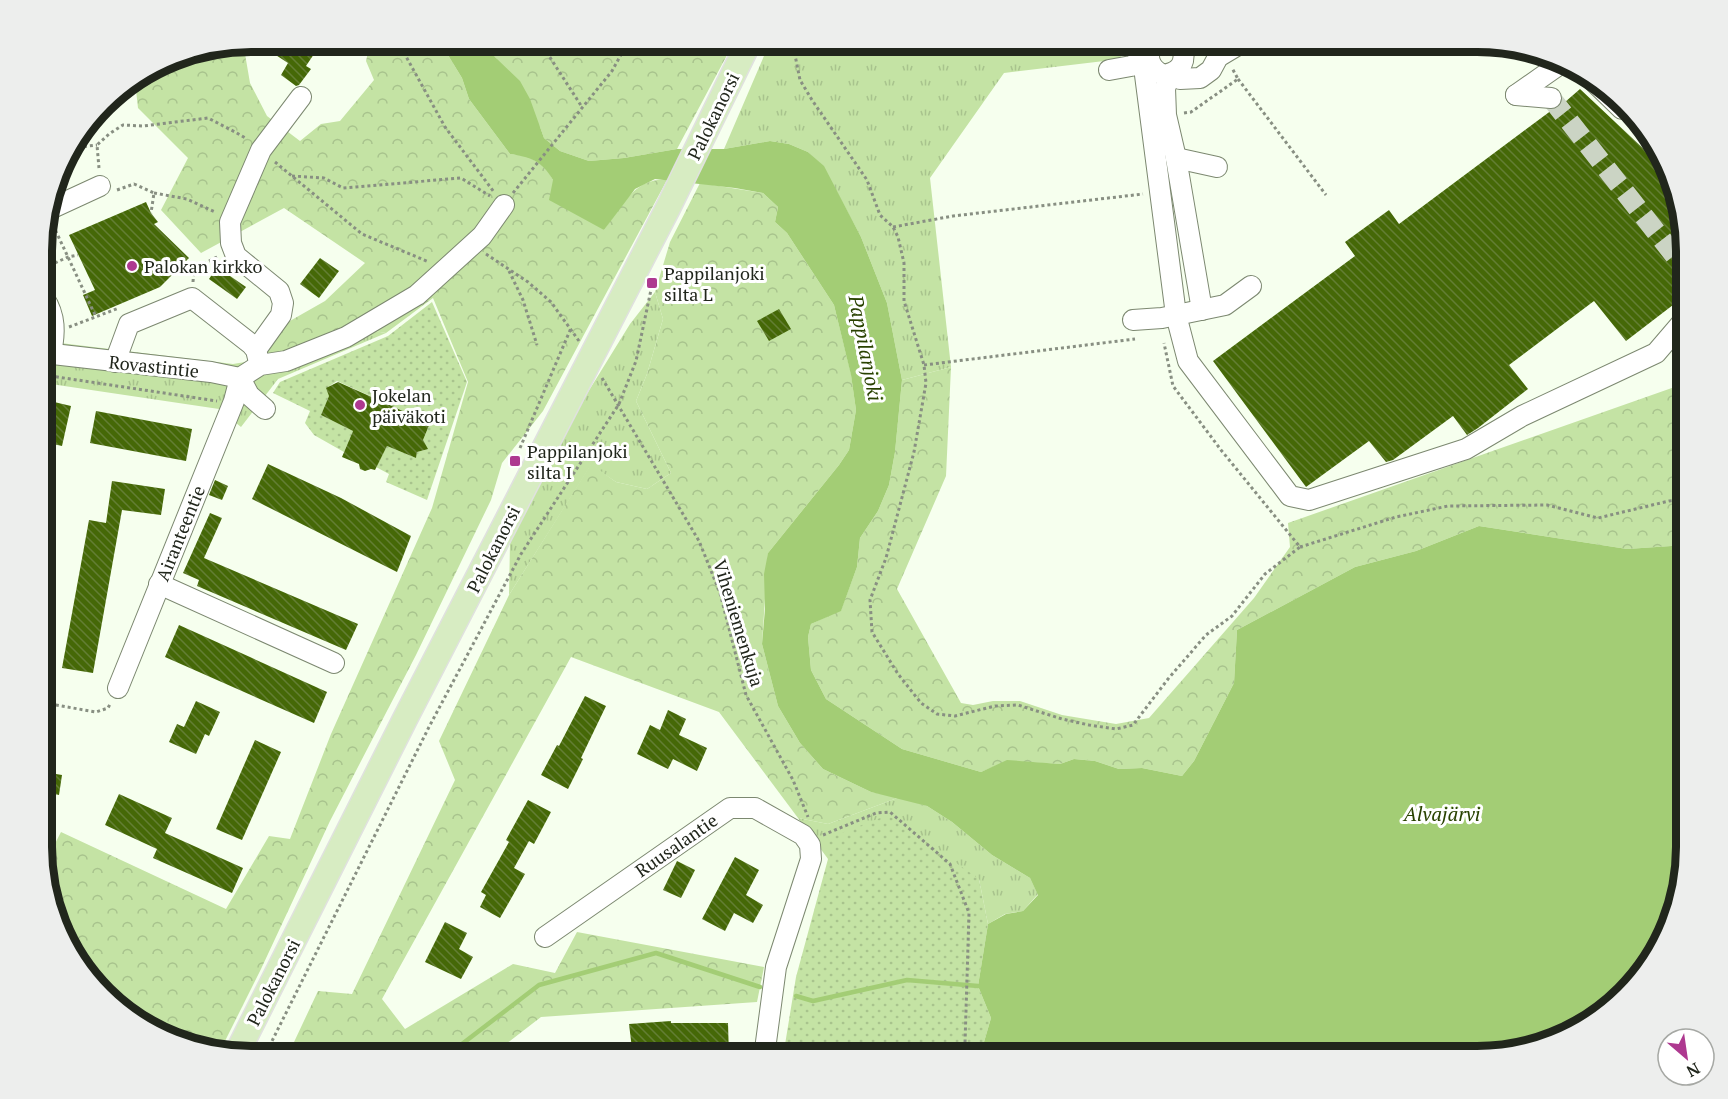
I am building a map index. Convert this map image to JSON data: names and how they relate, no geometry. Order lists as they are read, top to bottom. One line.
{"streets":{"main road":["Palokanorsi"],"street":["Rovastintie","Airanteentie","Ruusalantie"],"path":["Viheniemenkuja"]},"crossings":[["Rovastintie","Airanteentie"]],"water":["Pappilanjoki","Alvajärvi"],"places":{"other":["Palokan kirkko","Jokelan päiväkoti"],"transit":["Pappilanjoki silta L","Pappilanjoki silta I"]},"north":"bottom right"}
